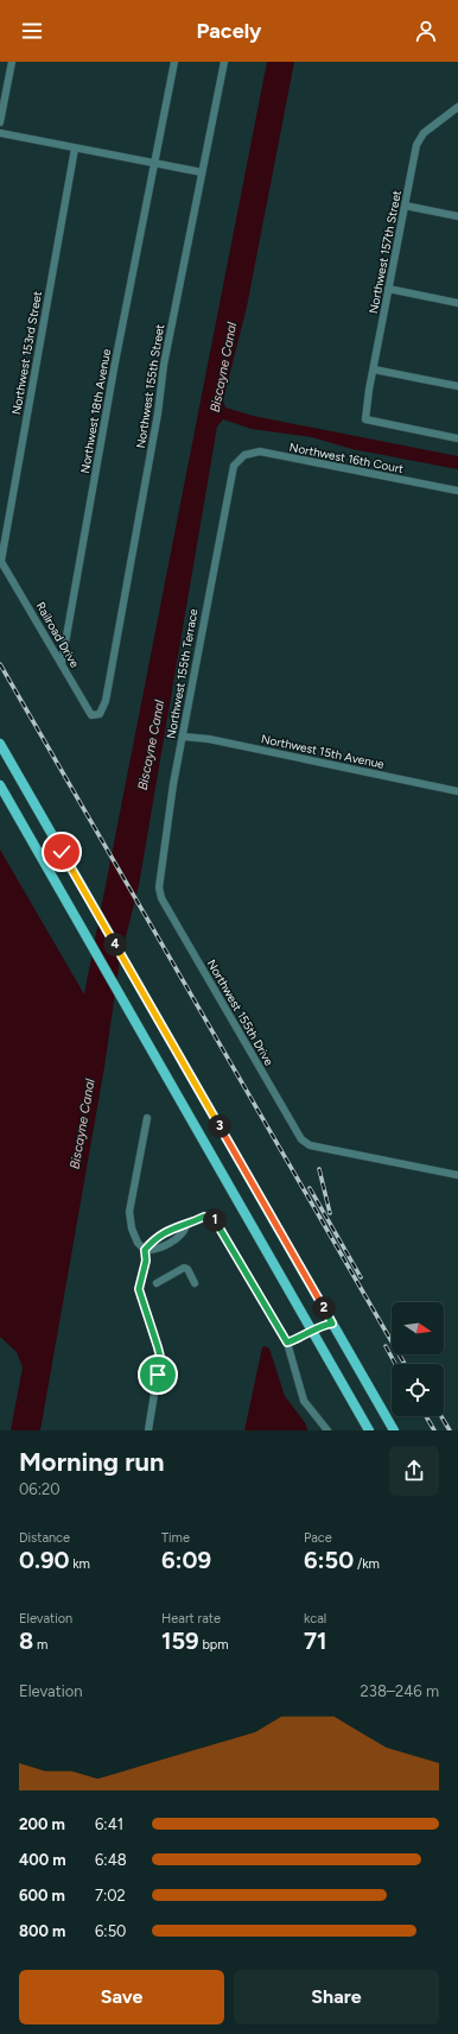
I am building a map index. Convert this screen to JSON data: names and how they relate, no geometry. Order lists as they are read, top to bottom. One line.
{"streets":{"street":["Northwest 157th Street","Northwest 153rd Street","Northwest 155th Street","Northwest 18th Avenue","Northwest 16th Court","Railroad Drive","Northwest 155th Terrace","Northwest 15th Avenue","Northwest 155th Drive"]},"crossings":[["Northwest 153rd Street","Railroad Drive"],["Northwest 155th Street","Railroad Drive"],["Northwest 18th Avenue","Railroad Drive"],["Northwest 16th Court","Northwest 155th Terrace"],["Northwest 155th Terrace","Northwest 15th Avenue"],["Northwest 155th Terrace","Northwest 155th Drive"]],"water":["Biscayne Canal"],"north":"right","page":{"header":"Pacely","pins":["4","3","1","2"],"heading":["Morning run","06:20"],"stats":[["Distance","0.90 km"],["Time","6:09"],["Pace","6:50 /km"],["Elevation","8 m"],["Heart rate","159 bpm"],["kcal","71"]],"chart":["Elevation","238–246 m"],"list":[{"name":"200 m","note":"6:41"},{"name":"400 m","note":"6:48"},{"name":"600 m","note":"7:02"},{"name":"800 m","note":"6:50"}],"buttons":["Save","Share"]}}
